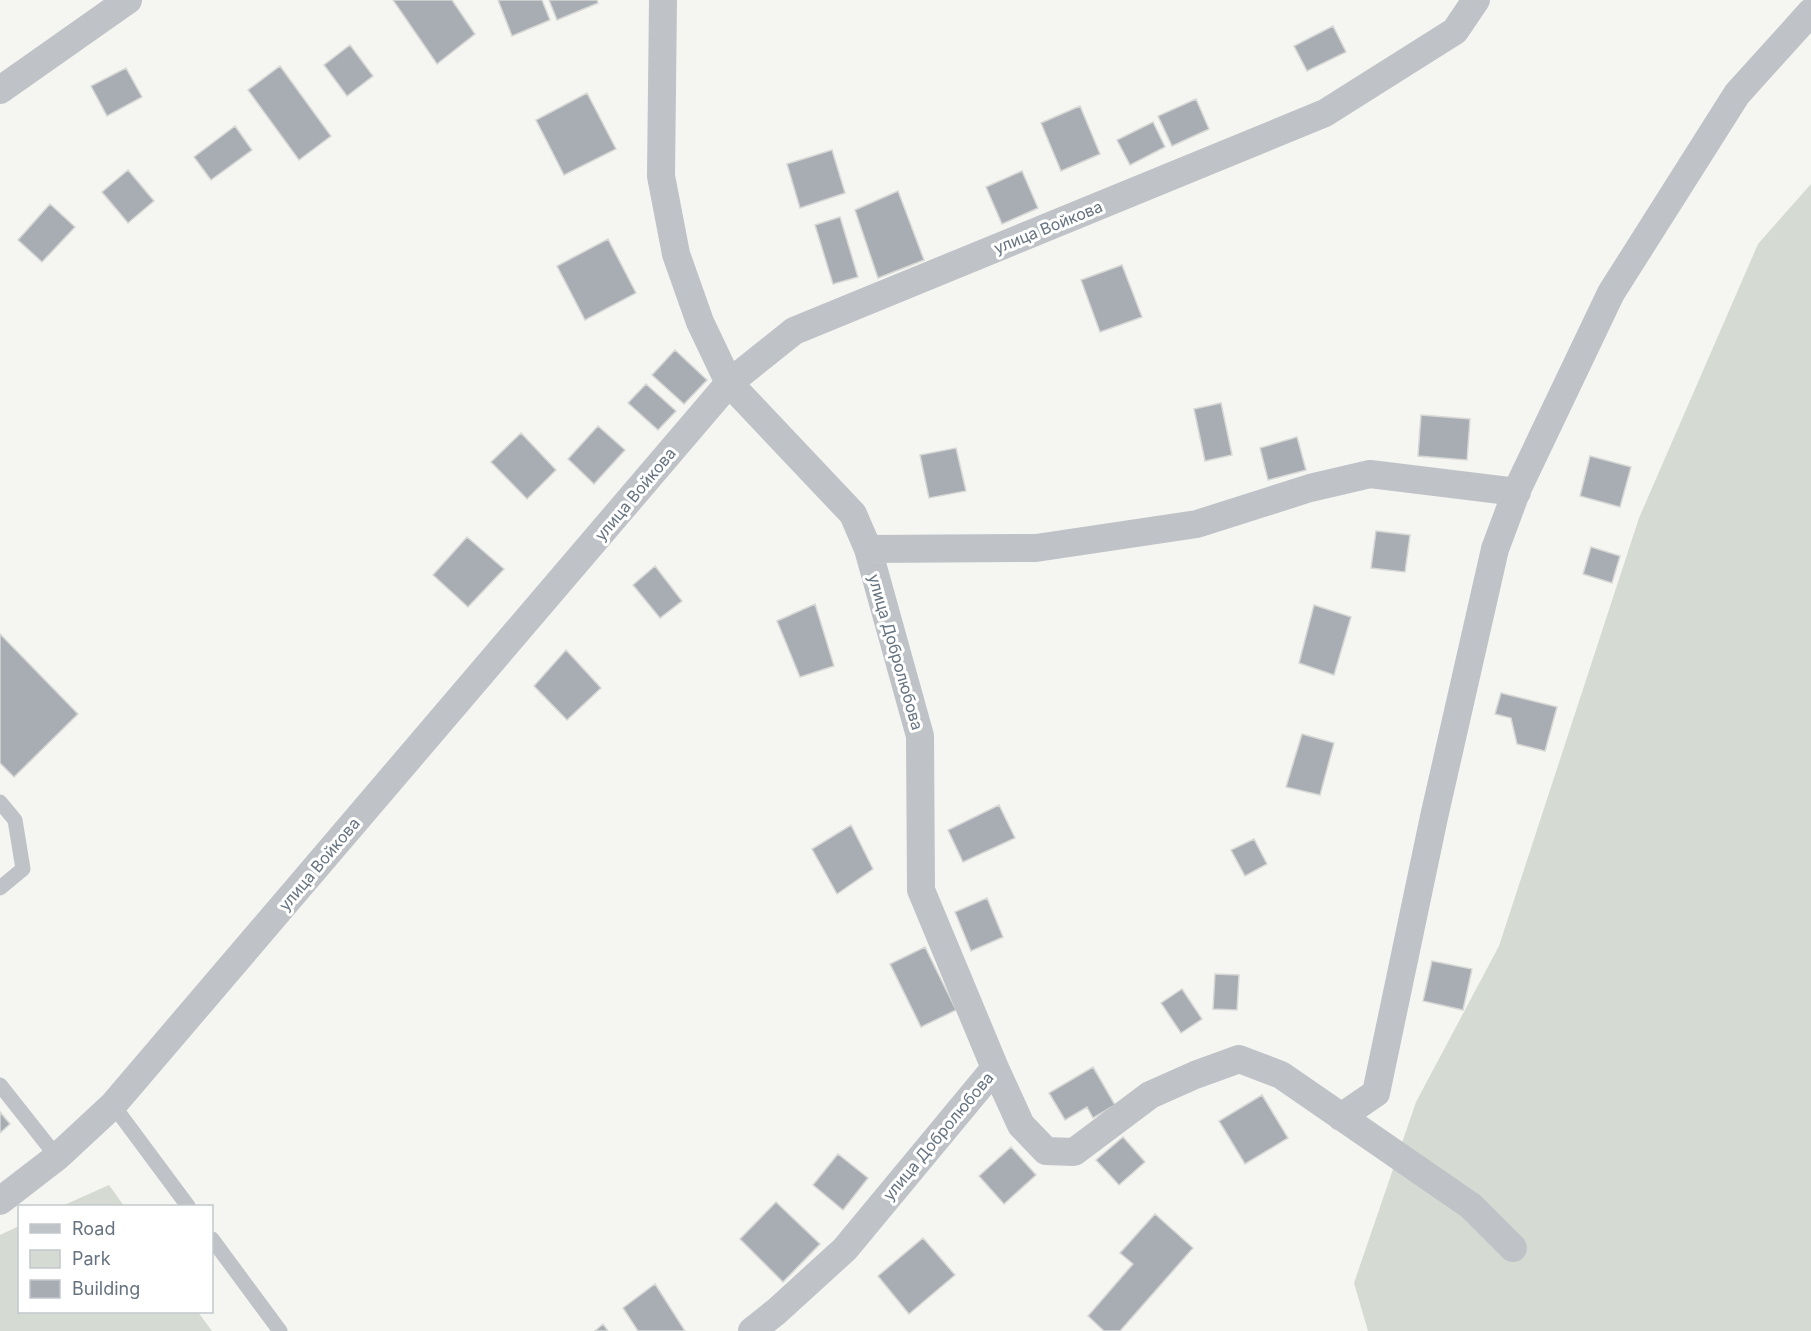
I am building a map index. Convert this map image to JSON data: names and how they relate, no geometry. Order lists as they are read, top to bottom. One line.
{"streets":{"street":["улица Войкова","улица Добролюбова"]},"crossings":[["улица Войкова","улица Добролюбова"]],"legend":["Road","Park","Building"]}
